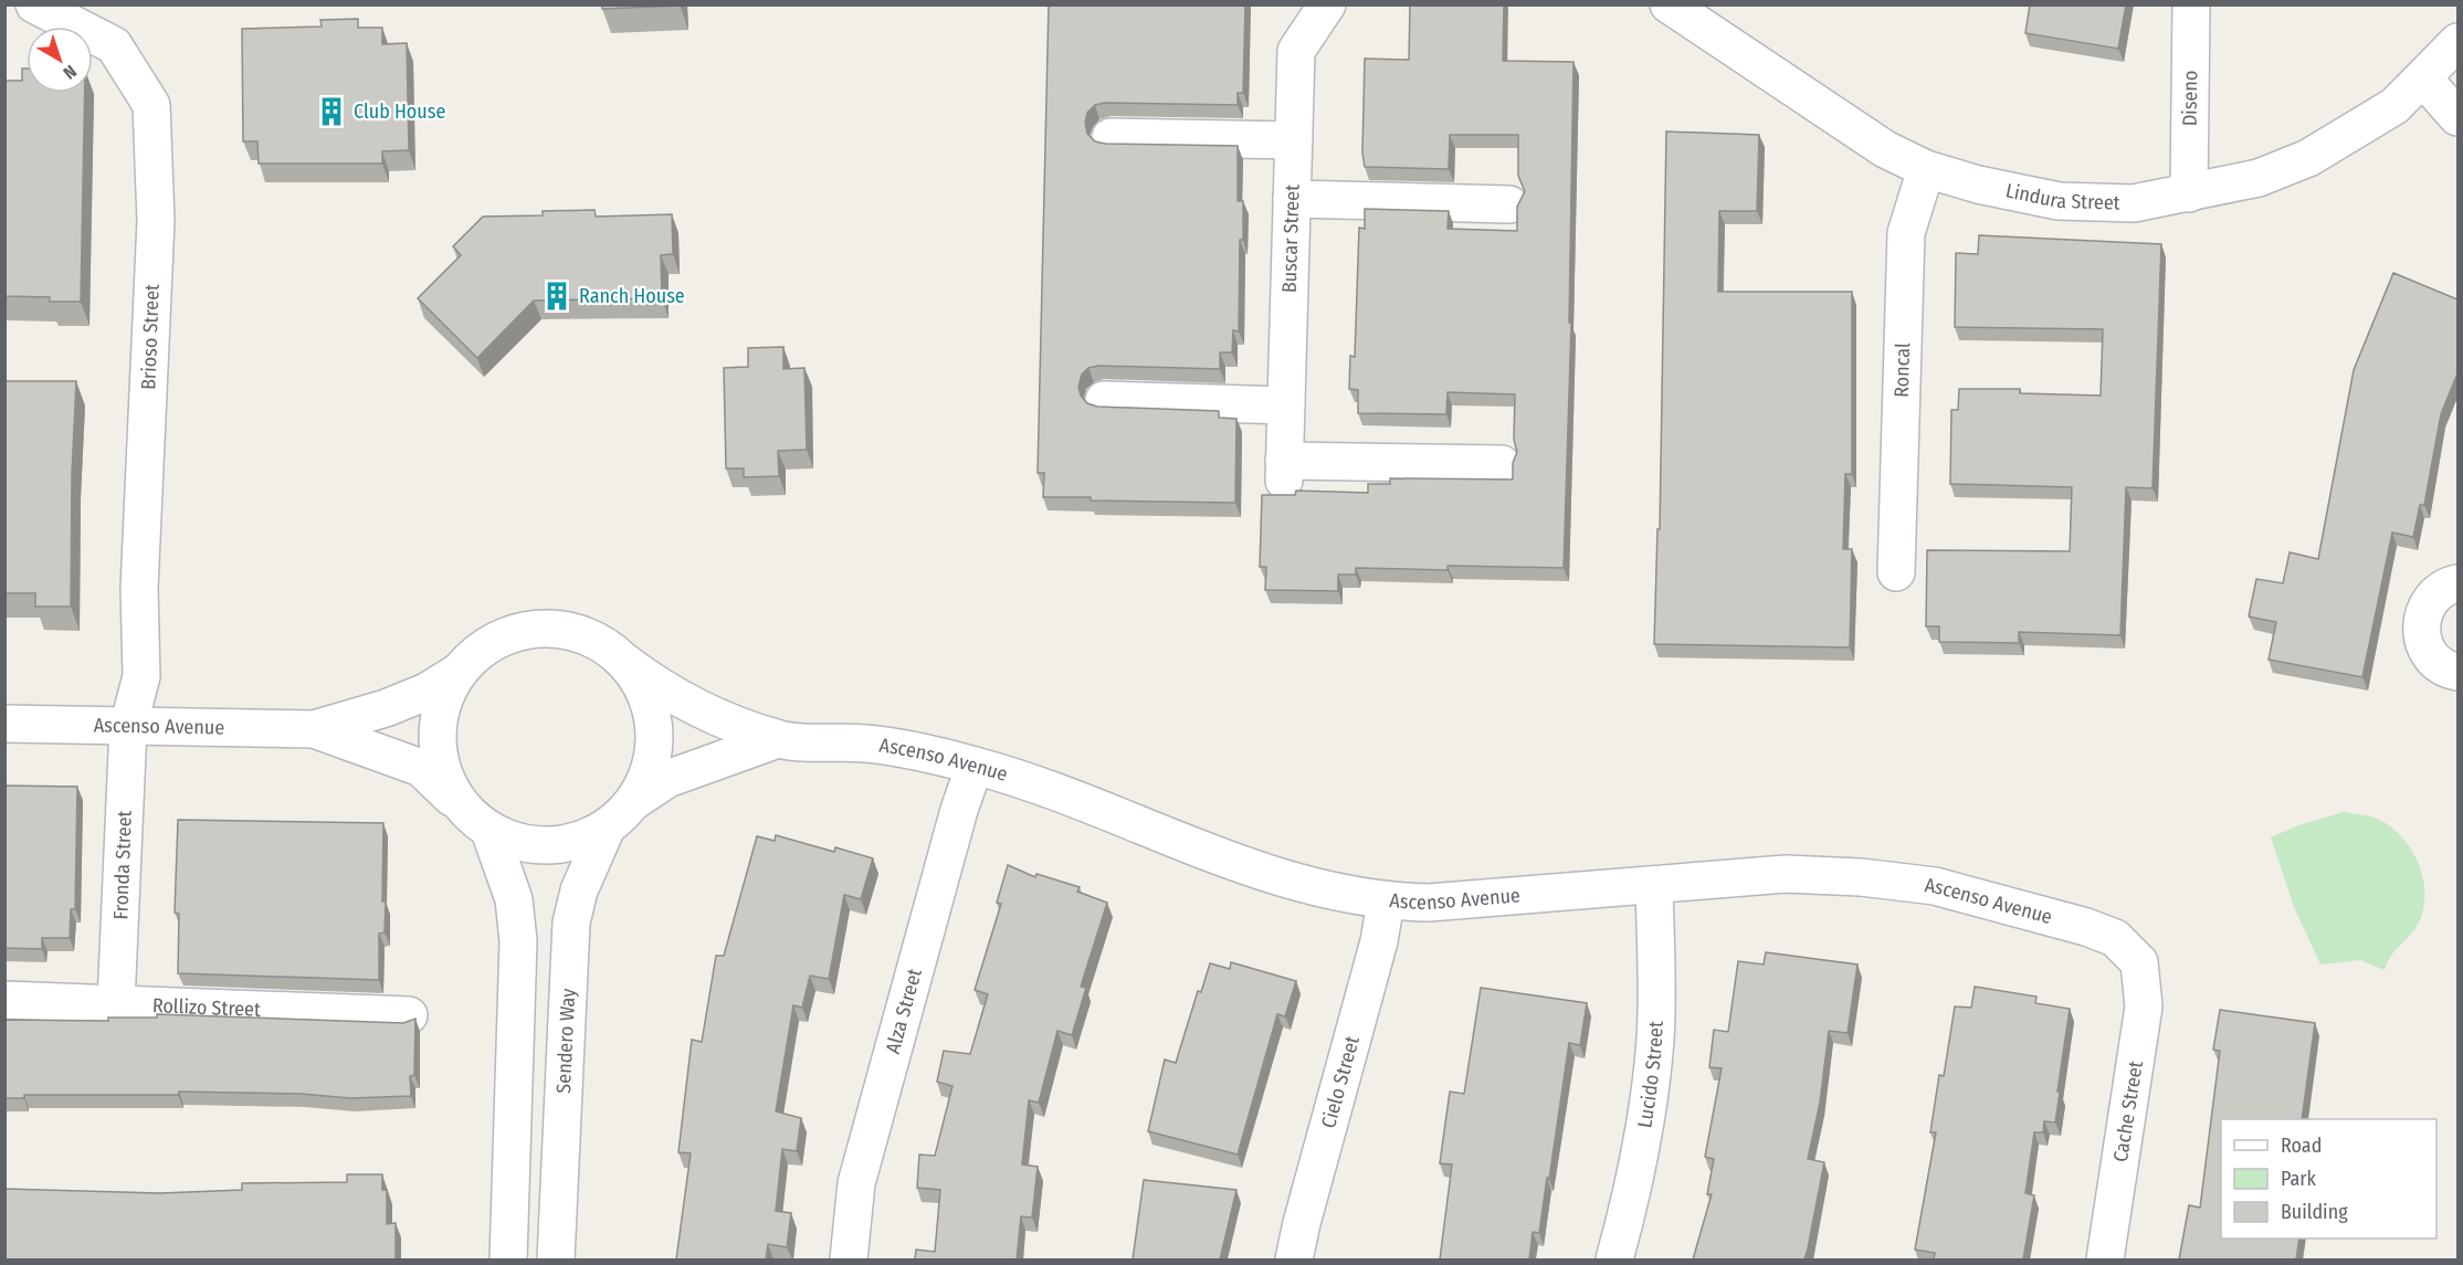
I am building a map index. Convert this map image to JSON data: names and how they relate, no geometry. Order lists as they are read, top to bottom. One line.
{"streets":{"street":["Diseno","Lindura Street","Buscar Street","Brioso Street","Roncal","Ascenso Avenue","Fronda Street","Rollizo Street","Alza Street","Sendero Way","Lucido Street","Cielo Street","Cache Street"]},"crossings":[["Diseno","Lindura Street"],["Lindura Street","Roncal"],["Brioso Street","Ascenso Avenue"],["Brioso Street","Fronda Street"],["Ascenso Avenue","Fronda Street"],["Ascenso Avenue","Alza Street"],["Ascenso Avenue","Sendero Way"],["Ascenso Avenue","Lucido Street"],["Ascenso Avenue","Cielo Street"],["Ascenso Avenue","Cache Street"],["Fronda Street","Rollizo Street"]],"places":{"building":["Club House","Ranch House"]},"legend":["Road","Park","Building"],"north":"bottom right"}
